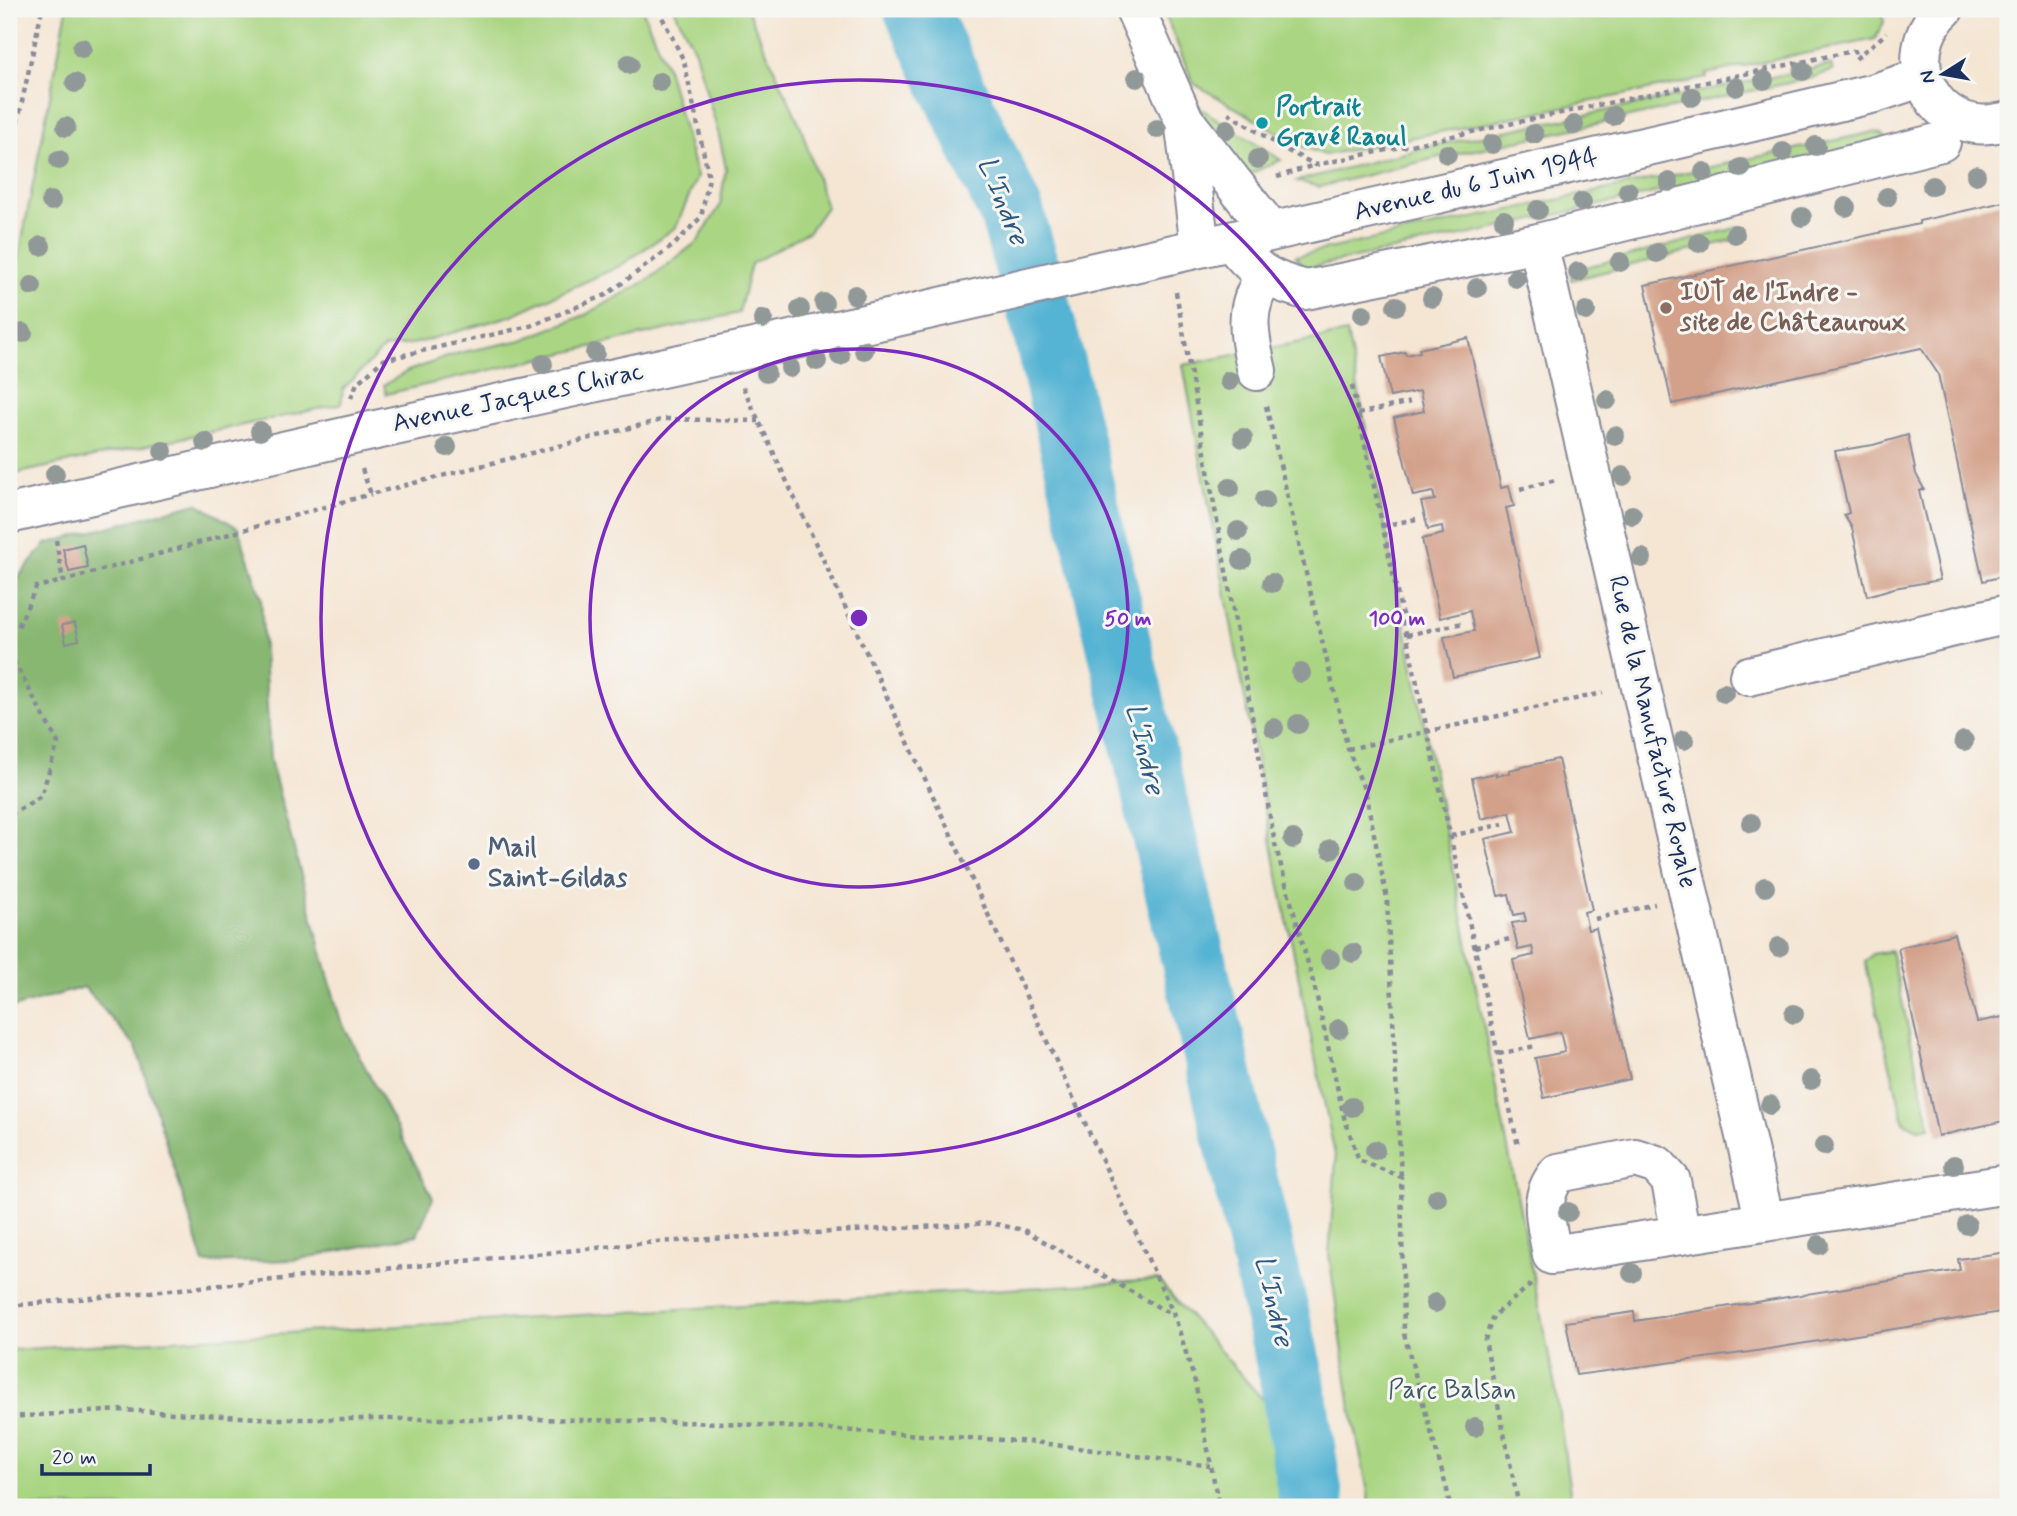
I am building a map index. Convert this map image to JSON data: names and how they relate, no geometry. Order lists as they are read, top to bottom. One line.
{"streets":{"street":["Avenue du 6 Juin 1944","Avenue Jacques Chirac","Rue de la Manufacture Royale"]},"crossings":[["Avenue du 6 Juin 1944","Avenue Jacques Chirac"]],"water":["L'Indre"],"parks":["Parc Balsan"],"places":["Portrait Gravé Raoul","IUT de l'Indre - site de Châteauroux","Mail Saint-Gildas"],"scale_bar":"20 m","north":"left","rings":["50 m","100 m"]}
